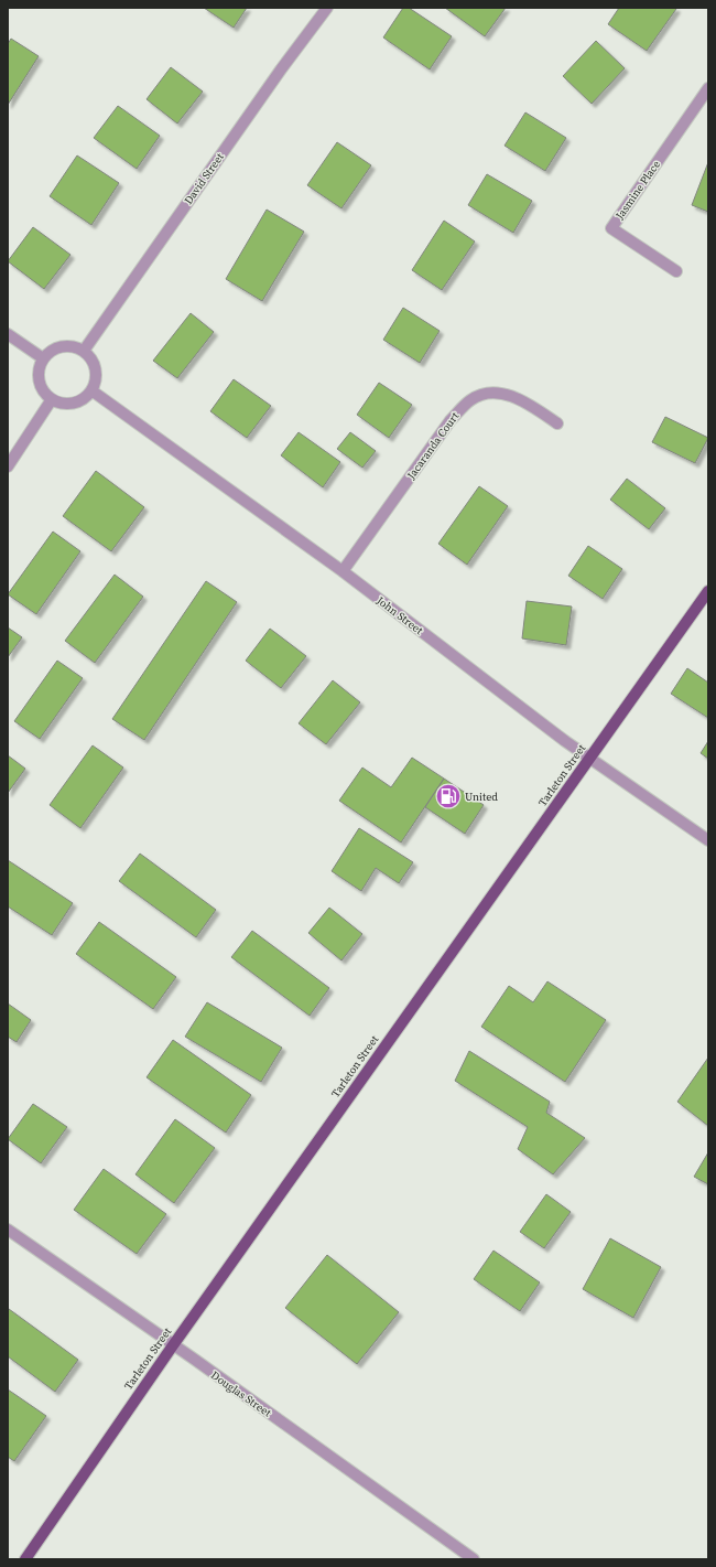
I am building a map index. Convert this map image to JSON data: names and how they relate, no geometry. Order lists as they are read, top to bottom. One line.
{"streets":{"main road":["Tarleton Street"],"street":["David Street","Jasmine Place","Jacaranda Court","John Street","Douglas Street"]},"crossings":[["David Street","John Street"],["Jacaranda Court","John Street"],["John Street","Tarleton Street"],["Tarleton Street","Douglas Street"]],"places":{"fuel station":["United"]}}
